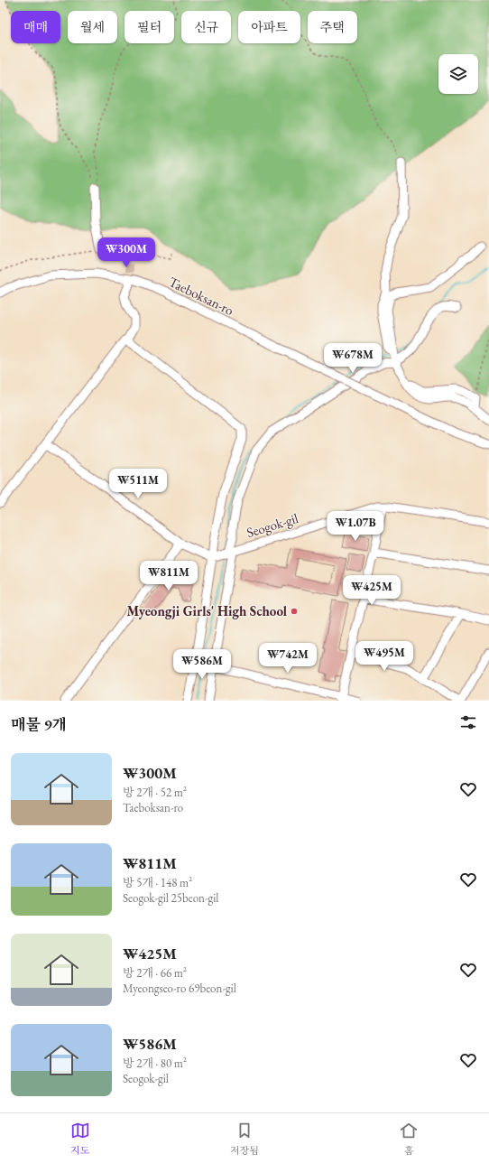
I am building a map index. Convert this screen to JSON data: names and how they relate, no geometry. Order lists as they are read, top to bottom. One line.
{"streets":{"street":["Taeboksan-ro","Seogok-gil"]},"places":["Myeongji Girls' High School"],"page":{"chip":["매매","월세","필터","신규","아파트","주택"],"price":["₩300M","₩678M","₩511M","₩1.07B","₩811M","₩425M","₩495M","₩742M","₩586M"],"heading":"매물 9개","list":[{"name":"₩300M","note":"방 2개 · 52 m² · Taeboksan-ro"},{"name":"₩811M","note":"방 5개 · 148 m² · Seogok-gil 25beon-gil"},{"name":"₩425M","note":"방 2개 · 66 m² · Myeongseo-ro 69beon-gil"},{"name":"₩586M","note":"방 2개 · 80 m² · Seogok-gil"}],"tabs":["지도","저장됨","홈"]}}
